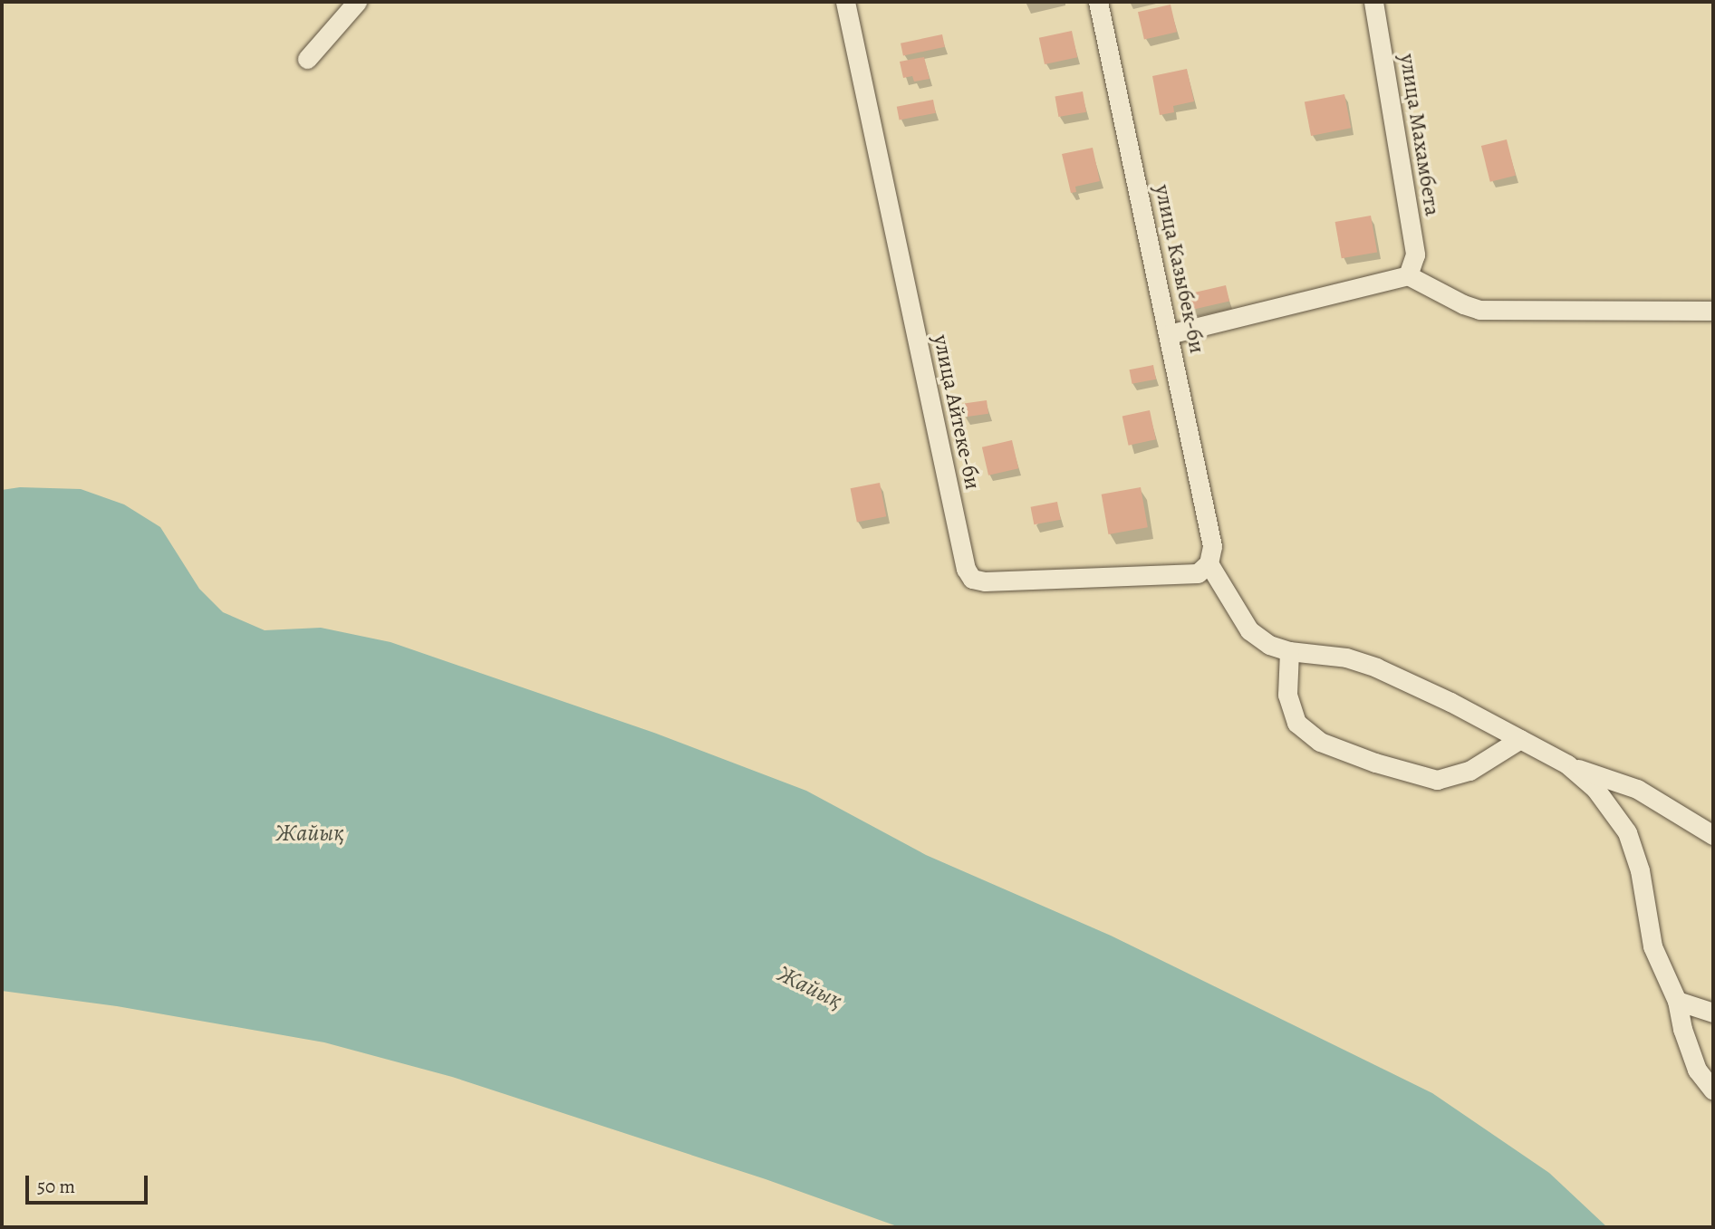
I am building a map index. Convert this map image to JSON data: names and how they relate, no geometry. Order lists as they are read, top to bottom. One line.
{"streets":{"street":["улица Махамбета","улица Казыбек-би","улица Айтеке-би"]},"crossings":[["улица Казыбек-би","улица Айтеке-би"]],"water":["Жайық"],"scale_bar":"50 m"}
